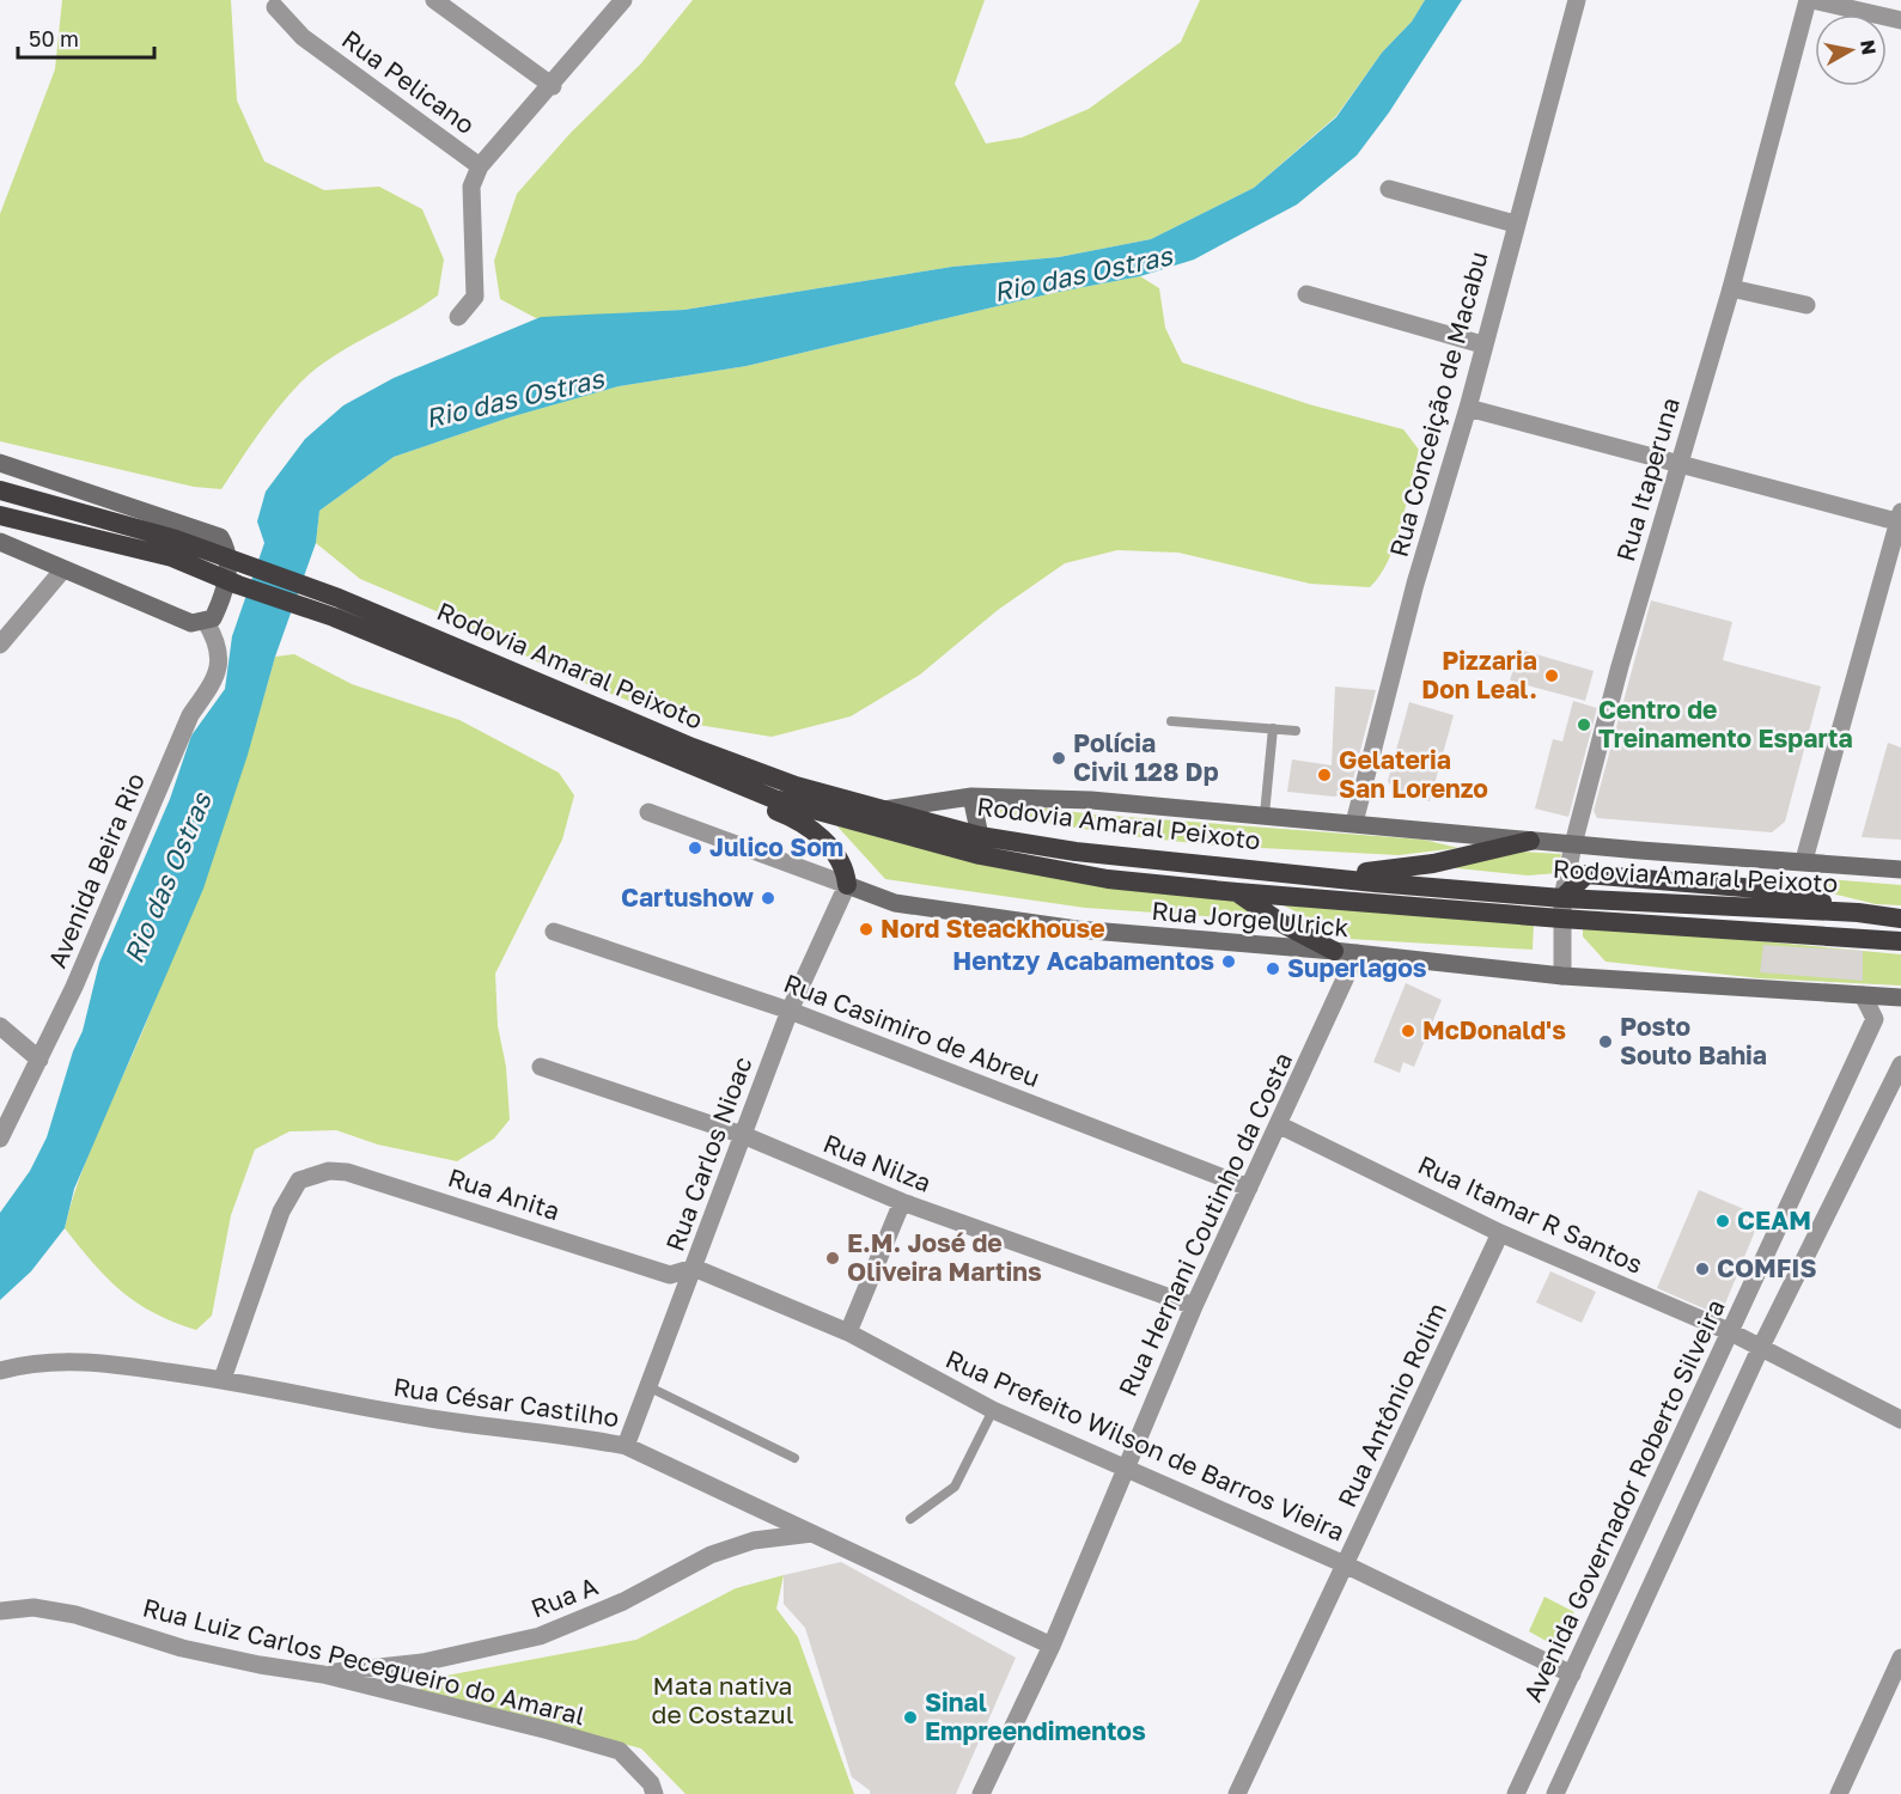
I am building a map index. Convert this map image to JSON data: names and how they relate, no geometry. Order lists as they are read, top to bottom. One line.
{"streets":{"highway":["Rodovia Amaral Peixoto"],"main road":["Rua Jorge Ulrick"],"street":["Rua Pelicano","Rua Conceição de Macabu","Rua Itaperuna","Avenida Beira Rio","Rua Casimiro de Abreu","Rua Carlos Nioac","Rua Nilza","Rua Anita","Rua Itamar R Santos","Rua Hernani Coutinho da Costa","Rua César Castilho","Rua Antônio Rolim","Rua Prefeito Wilson de Barros Vieira","Avenida Governador Roberto Silveira","Rua A","Rua Luiz Carlos Pecegueiro do Amaral"]},"crossings":[["Rua Itaperuna","Rodovia Amaral Peixoto"],["Rua Itaperuna","Rua Jorge Ulrick"],["Rua Jorge Ulrick","Rua Carlos Nioac"],["Rua Jorge Ulrick","Rua Hernani Coutinho da Costa"],["Rua Jorge Ulrick","Avenida Governador Roberto Silveira"],["Rua Casimiro de Abreu","Rua Carlos Nioac"],["Rua Casimiro de Abreu","Rua Hernani Coutinho da Costa"],["Rua Carlos Nioac","Rua Nilza"],["Rua Carlos Nioac","Rua Anita"],["Rua Carlos Nioac","Rua César Castilho"],["Rua Carlos Nioac","Rua Prefeito Wilson de Barros Vieira"],["Rua Nilza","Rua Hernani Coutinho da Costa"],["Rua Anita","Rua César Castilho"],["Rua Anita","Rua Prefeito Wilson de Barros Vieira"],["Rua Itamar R Santos","Rua Hernani Coutinho da Costa"],["Rua Itamar R Santos","Rua Antônio Rolim"],["Rua Itamar R Santos","Avenida Governador Roberto Silveira"],["Rua Hernani Coutinho da Costa","Rua César Castilho"],["Rua Hernani Coutinho da Costa","Rua Prefeito Wilson de Barros Vieira"],["Rua César Castilho","Rua A"],["Rua Antônio Rolim","Rua Prefeito Wilson de Barros Vieira"],["Rua Prefeito Wilson de Barros Vieira","Avenida Governador Roberto Silveira"],["Rua A","Rua Luiz Carlos Pecegueiro do Amaral"]],"water":["Rio das Ostras"],"parks":["Mata nativa de Costazul"],"places":["Pizzaria Don Leal.","Centro de Treinamento Esparta","Polícia Civil 128 Dp","Gelateria San Lorenzo","Julico Som","Cartushow","Nord Steackhouse","Hentzy Acabamentos","Superlagos","McDonald's","Posto Souto Bahia","CEAM","E.M. José de Oliveira Martins","COMFIS","Sinal Empreendimentos"],"scale_bar":"50 m","north":"right"}
